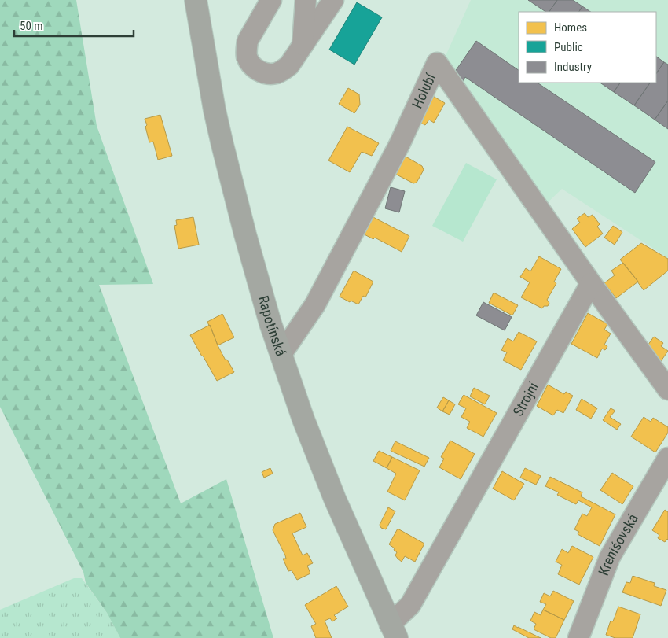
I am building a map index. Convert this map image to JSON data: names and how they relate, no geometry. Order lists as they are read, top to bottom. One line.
{"streets":{"main road":["Rapotínská"],"street":["Holubí","Strojní","Krenišovská"]},"crossings":[["Holubí","Rapotínská"],["Holubí","Strojní"],["Rapotínská","Strojní"]],"legend":["Homes","Public","Industry"],"scale_bar":"50 m"}
